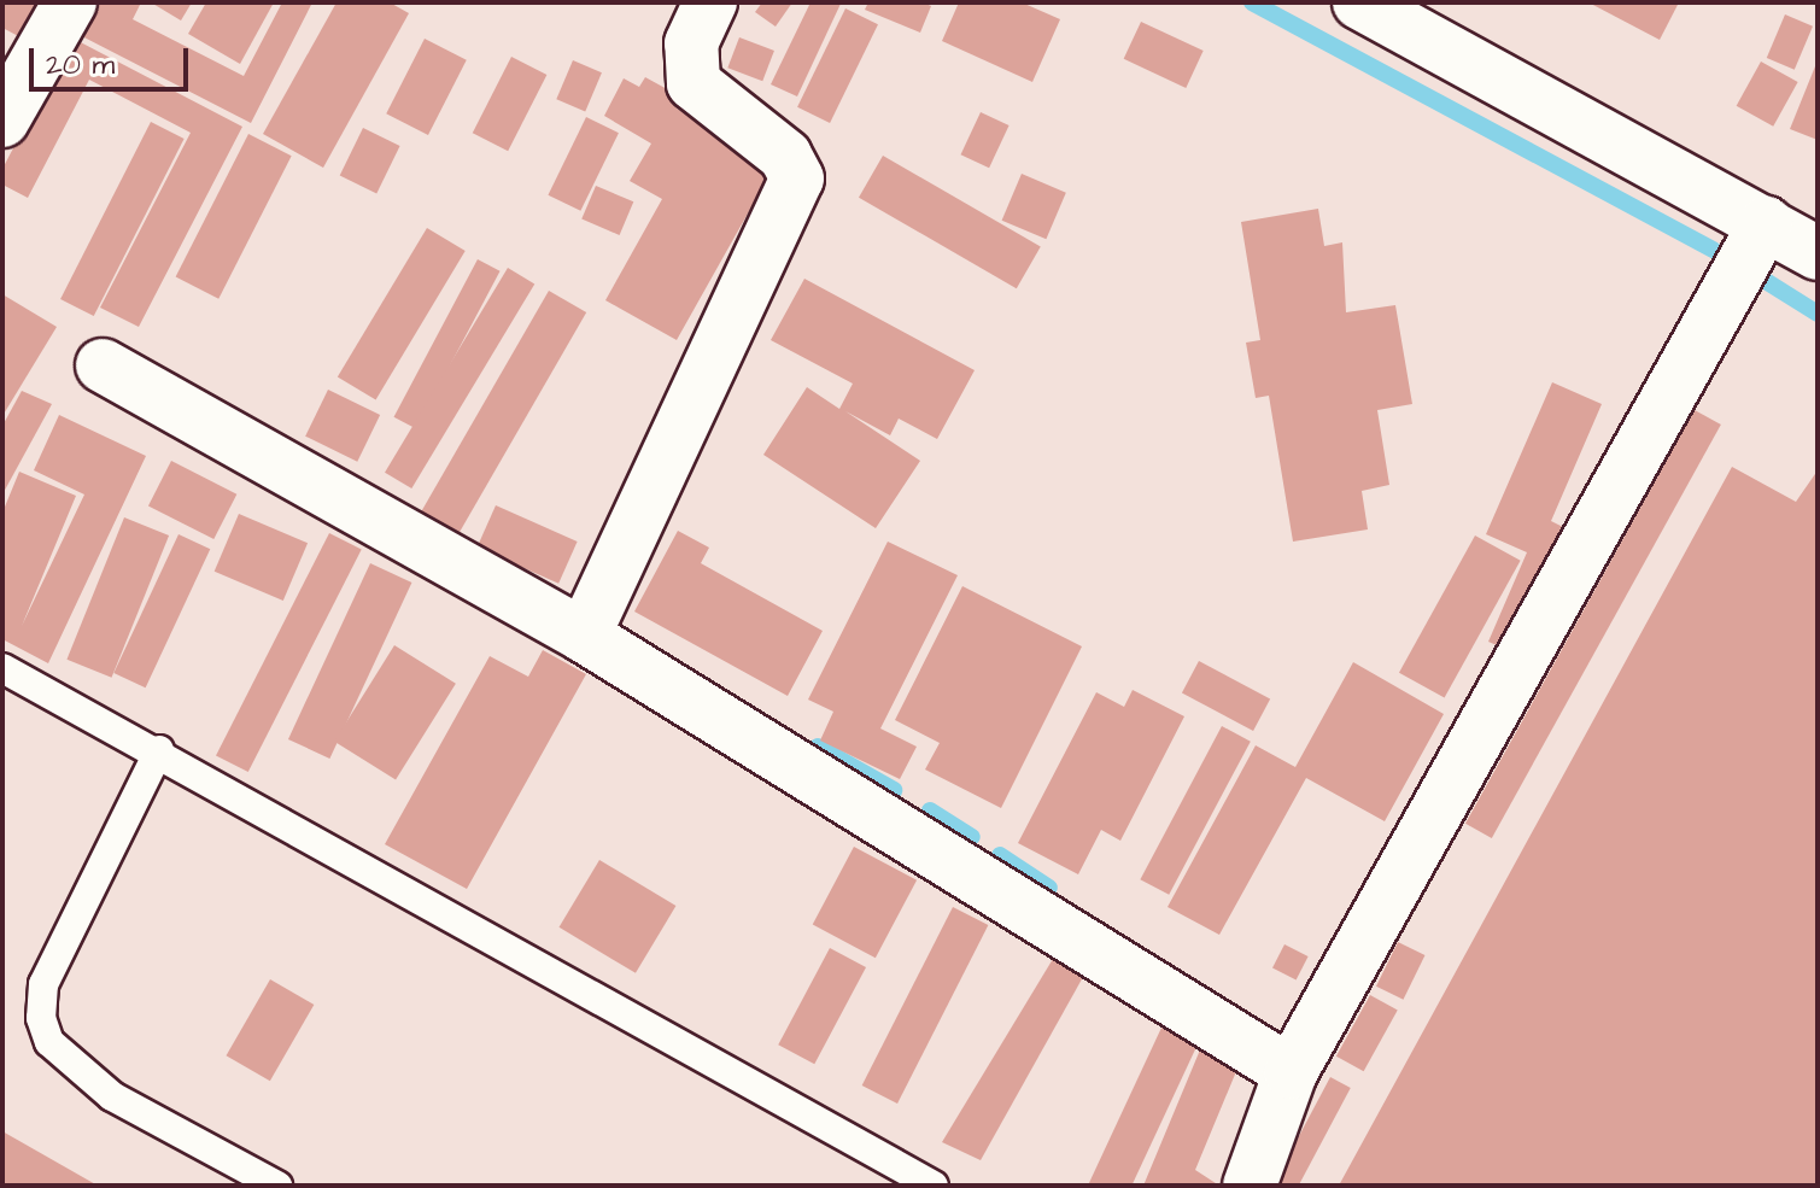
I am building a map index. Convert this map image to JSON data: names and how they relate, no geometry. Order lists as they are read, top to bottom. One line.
{"scale_bar":"20 m"}
